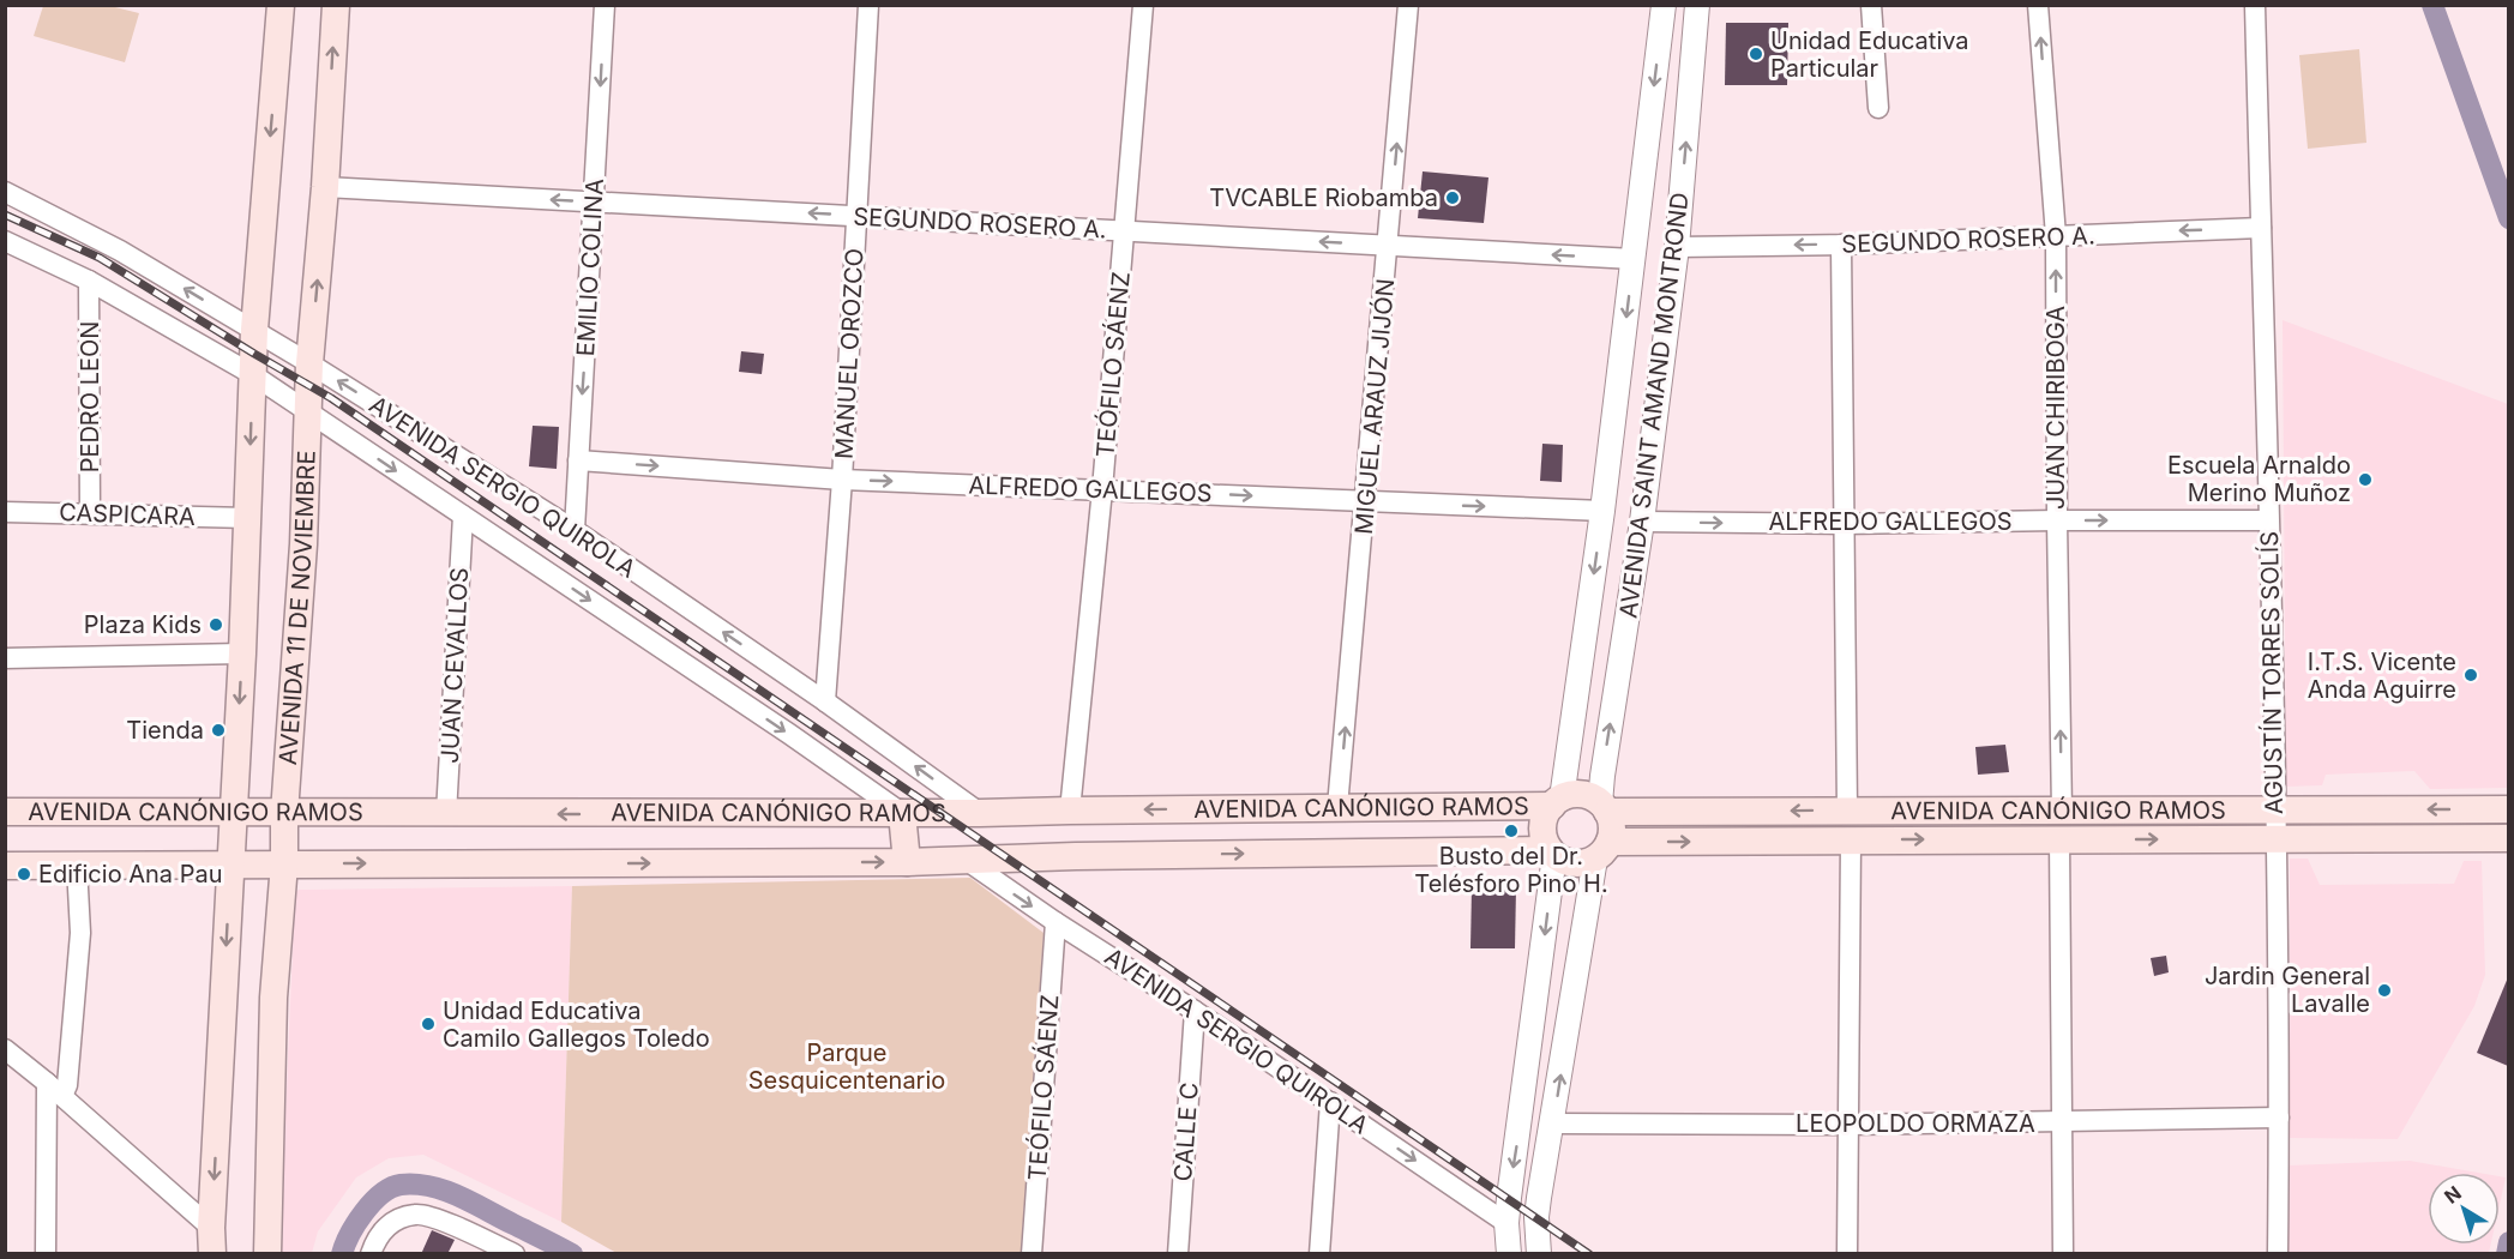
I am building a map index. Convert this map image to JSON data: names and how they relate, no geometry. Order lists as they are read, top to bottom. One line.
{"streets":{"main road":["AVENIDA 11 DE NOVIEMBRE","AVENIDA CANÓNIGO RAMOS"],"street":["SEGUNDO ROSERO A.","EMILIO COLINA","MANUEL OROZCO","TEÓFILO SÁENZ","PEDRO LEON","AVENIDA SAINT AMAND MONTROND","MIGUEL ARAUZ JIJÓN","JUAN CHIRIBOGA","AVENIDA SERGIO QUIROLA","ALFREDO GALLEGOS","CASPICARA","JUAN CEVALLOS","AGUSTÍN TORRES SOLÍS","LEOPOLDO ORMAZA","CALLE C"]},"crossings":[["SEGUNDO ROSERO A.","EMILIO COLINA"],["SEGUNDO ROSERO A.","MANUEL OROZCO"],["SEGUNDO ROSERO A.","TEÓFILO SÁENZ"],["SEGUNDO ROSERO A.","AVENIDA SAINT AMAND MONTROND"],["SEGUNDO ROSERO A.","MIGUEL ARAUZ JIJÓN"],["SEGUNDO ROSERO A.","JUAN CHIRIBOGA"],["SEGUNDO ROSERO A.","AVENIDA 11 DE NOVIEMBRE"],["SEGUNDO ROSERO A.","AGUSTÍN TORRES SOLÍS"],["EMILIO COLINA","AVENIDA SERGIO QUIROLA"],["EMILIO COLINA","ALFREDO GALLEGOS"],["MANUEL OROZCO","AVENIDA SERGIO QUIROLA"],["MANUEL OROZCO","ALFREDO GALLEGOS"],["TEÓFILO SÁENZ","AVENIDA SERGIO QUIROLA"],["TEÓFILO SÁENZ","ALFREDO GALLEGOS"],["TEÓFILO SÁENZ","AVENIDA CANÓNIGO RAMOS"],["PEDRO LEON","AVENIDA SERGIO QUIROLA"],["PEDRO LEON","CASPICARA"],["AVENIDA SAINT AMAND MONTROND","ALFREDO GALLEGOS"],["AVENIDA SAINT AMAND MONTROND","AVENIDA CANÓNIGO RAMOS"],["MIGUEL ARAUZ JIJÓN","ALFREDO GALLEGOS"],["MIGUEL ARAUZ JIJÓN","AVENIDA CANÓNIGO RAMOS"],["JUAN CHIRIBOGA","ALFREDO GALLEGOS"],["JUAN CHIRIBOGA","AVENIDA CANÓNIGO RAMOS"],["AVENIDA SERGIO QUIROLA","AVENIDA 11 DE NOVIEMBRE"],["AVENIDA SERGIO QUIROLA","JUAN CEVALLOS"],["AVENIDA SERGIO QUIROLA","AVENIDA CANÓNIGO RAMOS"],["AVENIDA SERGIO QUIROLA","CALLE C"],["ALFREDO GALLEGOS","AGUSTÍN TORRES SOLÍS"],["AVENIDA 11 DE NOVIEMBRE","AVENIDA CANÓNIGO RAMOS"],["JUAN CEVALLOS","AVENIDA CANÓNIGO RAMOS"],["AGUSTÍN TORRES SOLÍS","AVENIDA CANÓNIGO RAMOS"],["AGUSTÍN TORRES SOLÍS","LEOPOLDO ORMAZA"]],"one_way":["SEGUNDO ROSERO A.","EMILIO COLINA","MIGUEL ARAUZ JIJÓN","JUAN CHIRIBOGA","ALFREDO GALLEGOS"],"parks":["Parque Sesquicentenario"],"places":["Unidad Educativa Particular","TVCABLE Riobamba","Escuela Arnaldo Merino Muñoz","Plaza Kids","I.T.S. Vicente Anda Aguirre","Tienda","Busto del Dr. Telésforo Pino H.","Edificio Ana Pau","Jardin General Lavalle","Unidad Educativa Camilo Gallegos Toledo"],"north":"top left"}
